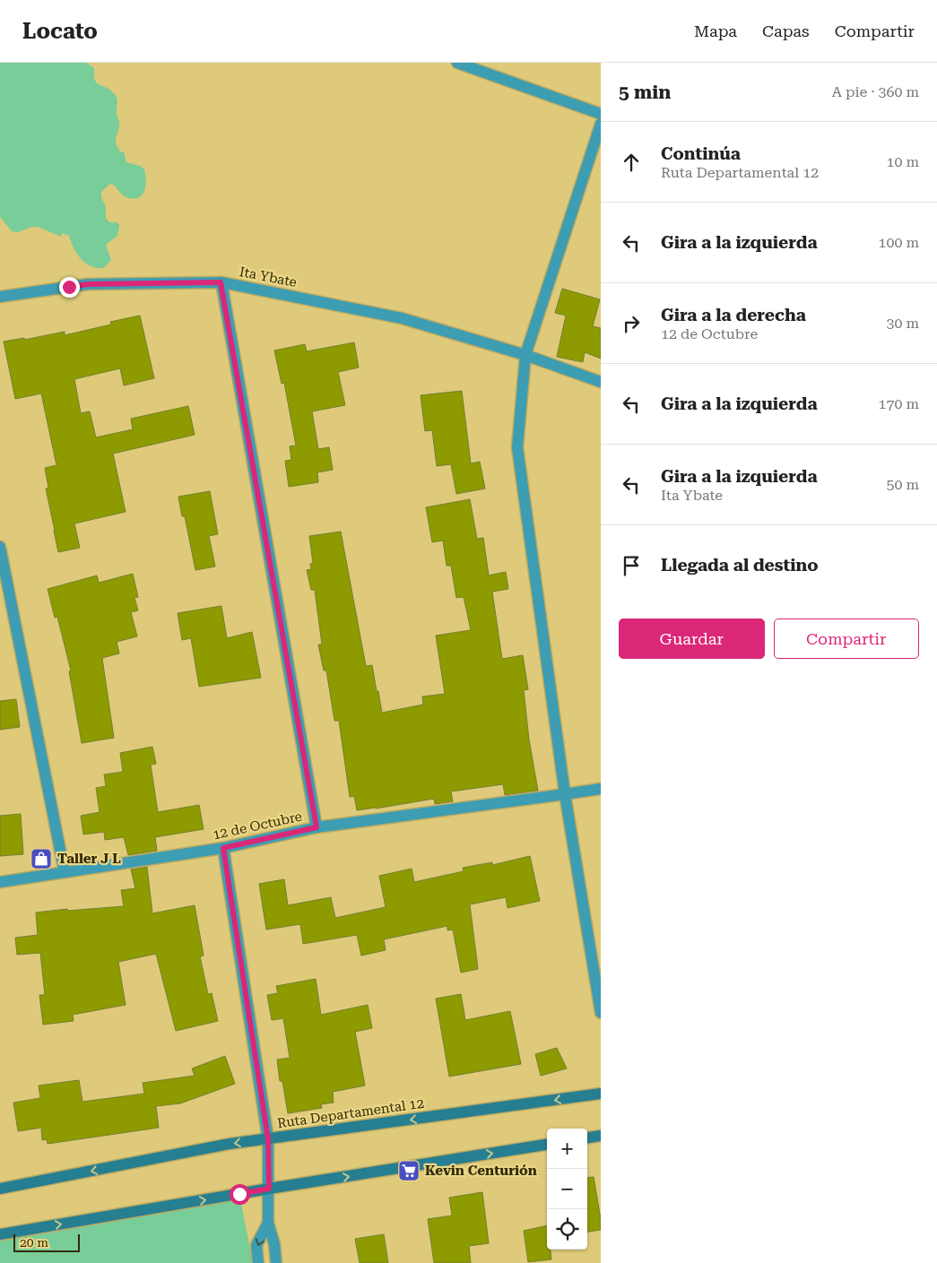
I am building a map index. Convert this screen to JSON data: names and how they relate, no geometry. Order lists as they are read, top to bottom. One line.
{"streets":{"main road":["Ruta Departamental 12"],"street":["Ita Ybate","12 de Octubre"]},"places":{"shop":["Taller J L"],"supermarket":["Kevin Centurión"]},"scale_bar":"20 m","page":{"header":"Locato","nav":["Mapa","Capas","Compartir"],"heading":["5 min","A pie · 360 m"],"list":[["Continúa","Ruta Departamental 12","10 m"],["Gira a la izquierda","100 m"],["Gira a la derecha","12 de Octubre","30 m"],["Gira a la izquierda","170 m"],["Gira a la izquierda","Ita Ybate","50 m"],"Llegada al destino"],"buttons":["Guardar","Compartir"],"map_buttons":["+","−"],"scale":"20 m"}}
